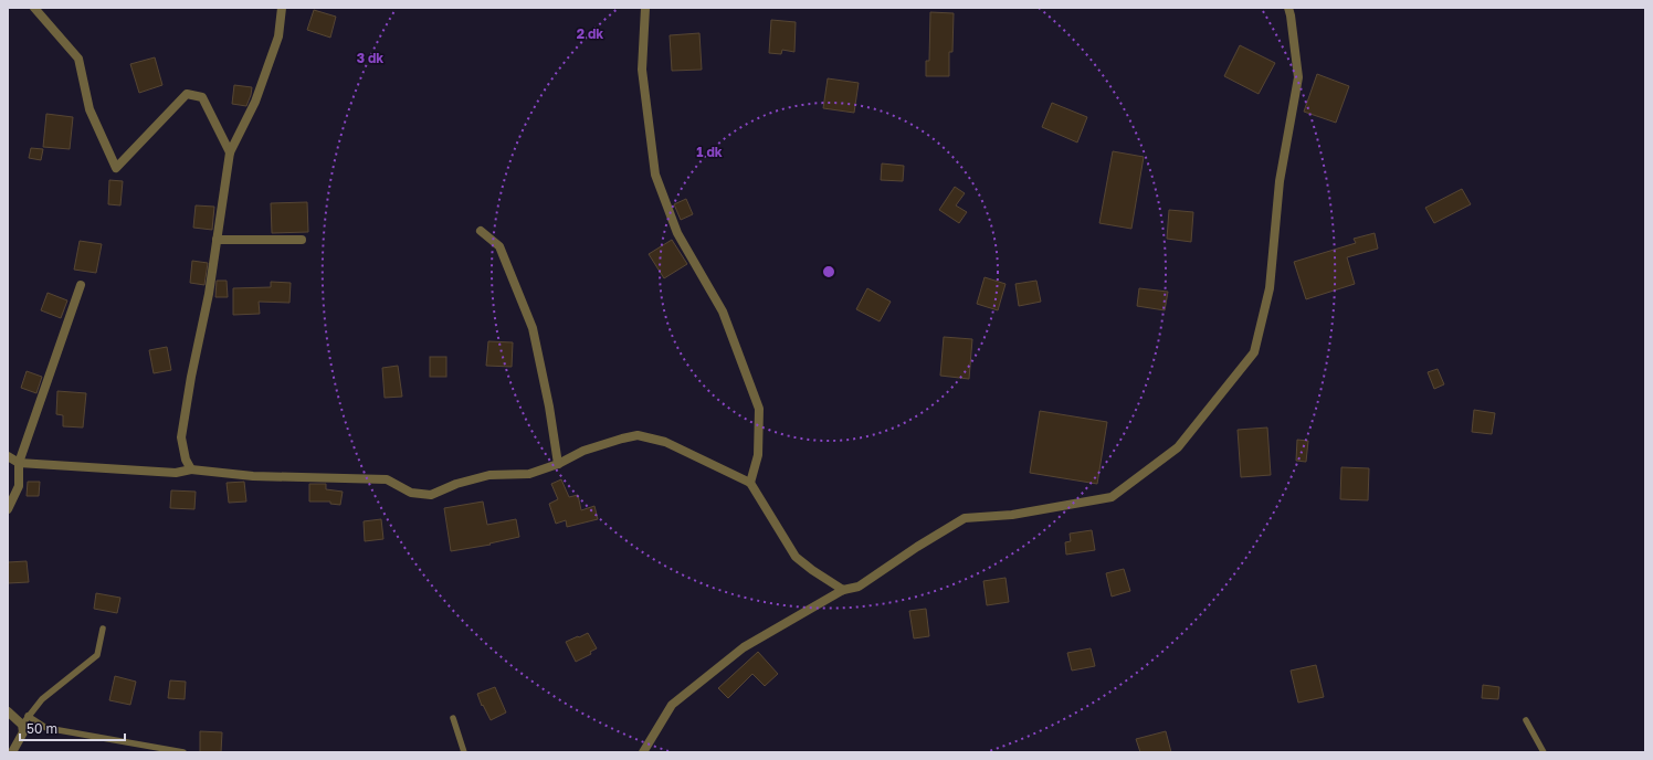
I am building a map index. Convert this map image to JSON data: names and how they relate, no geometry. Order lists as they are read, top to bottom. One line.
{"scale_bar":"50 m","rings":["2 dk","3 dk","1 dk"]}
